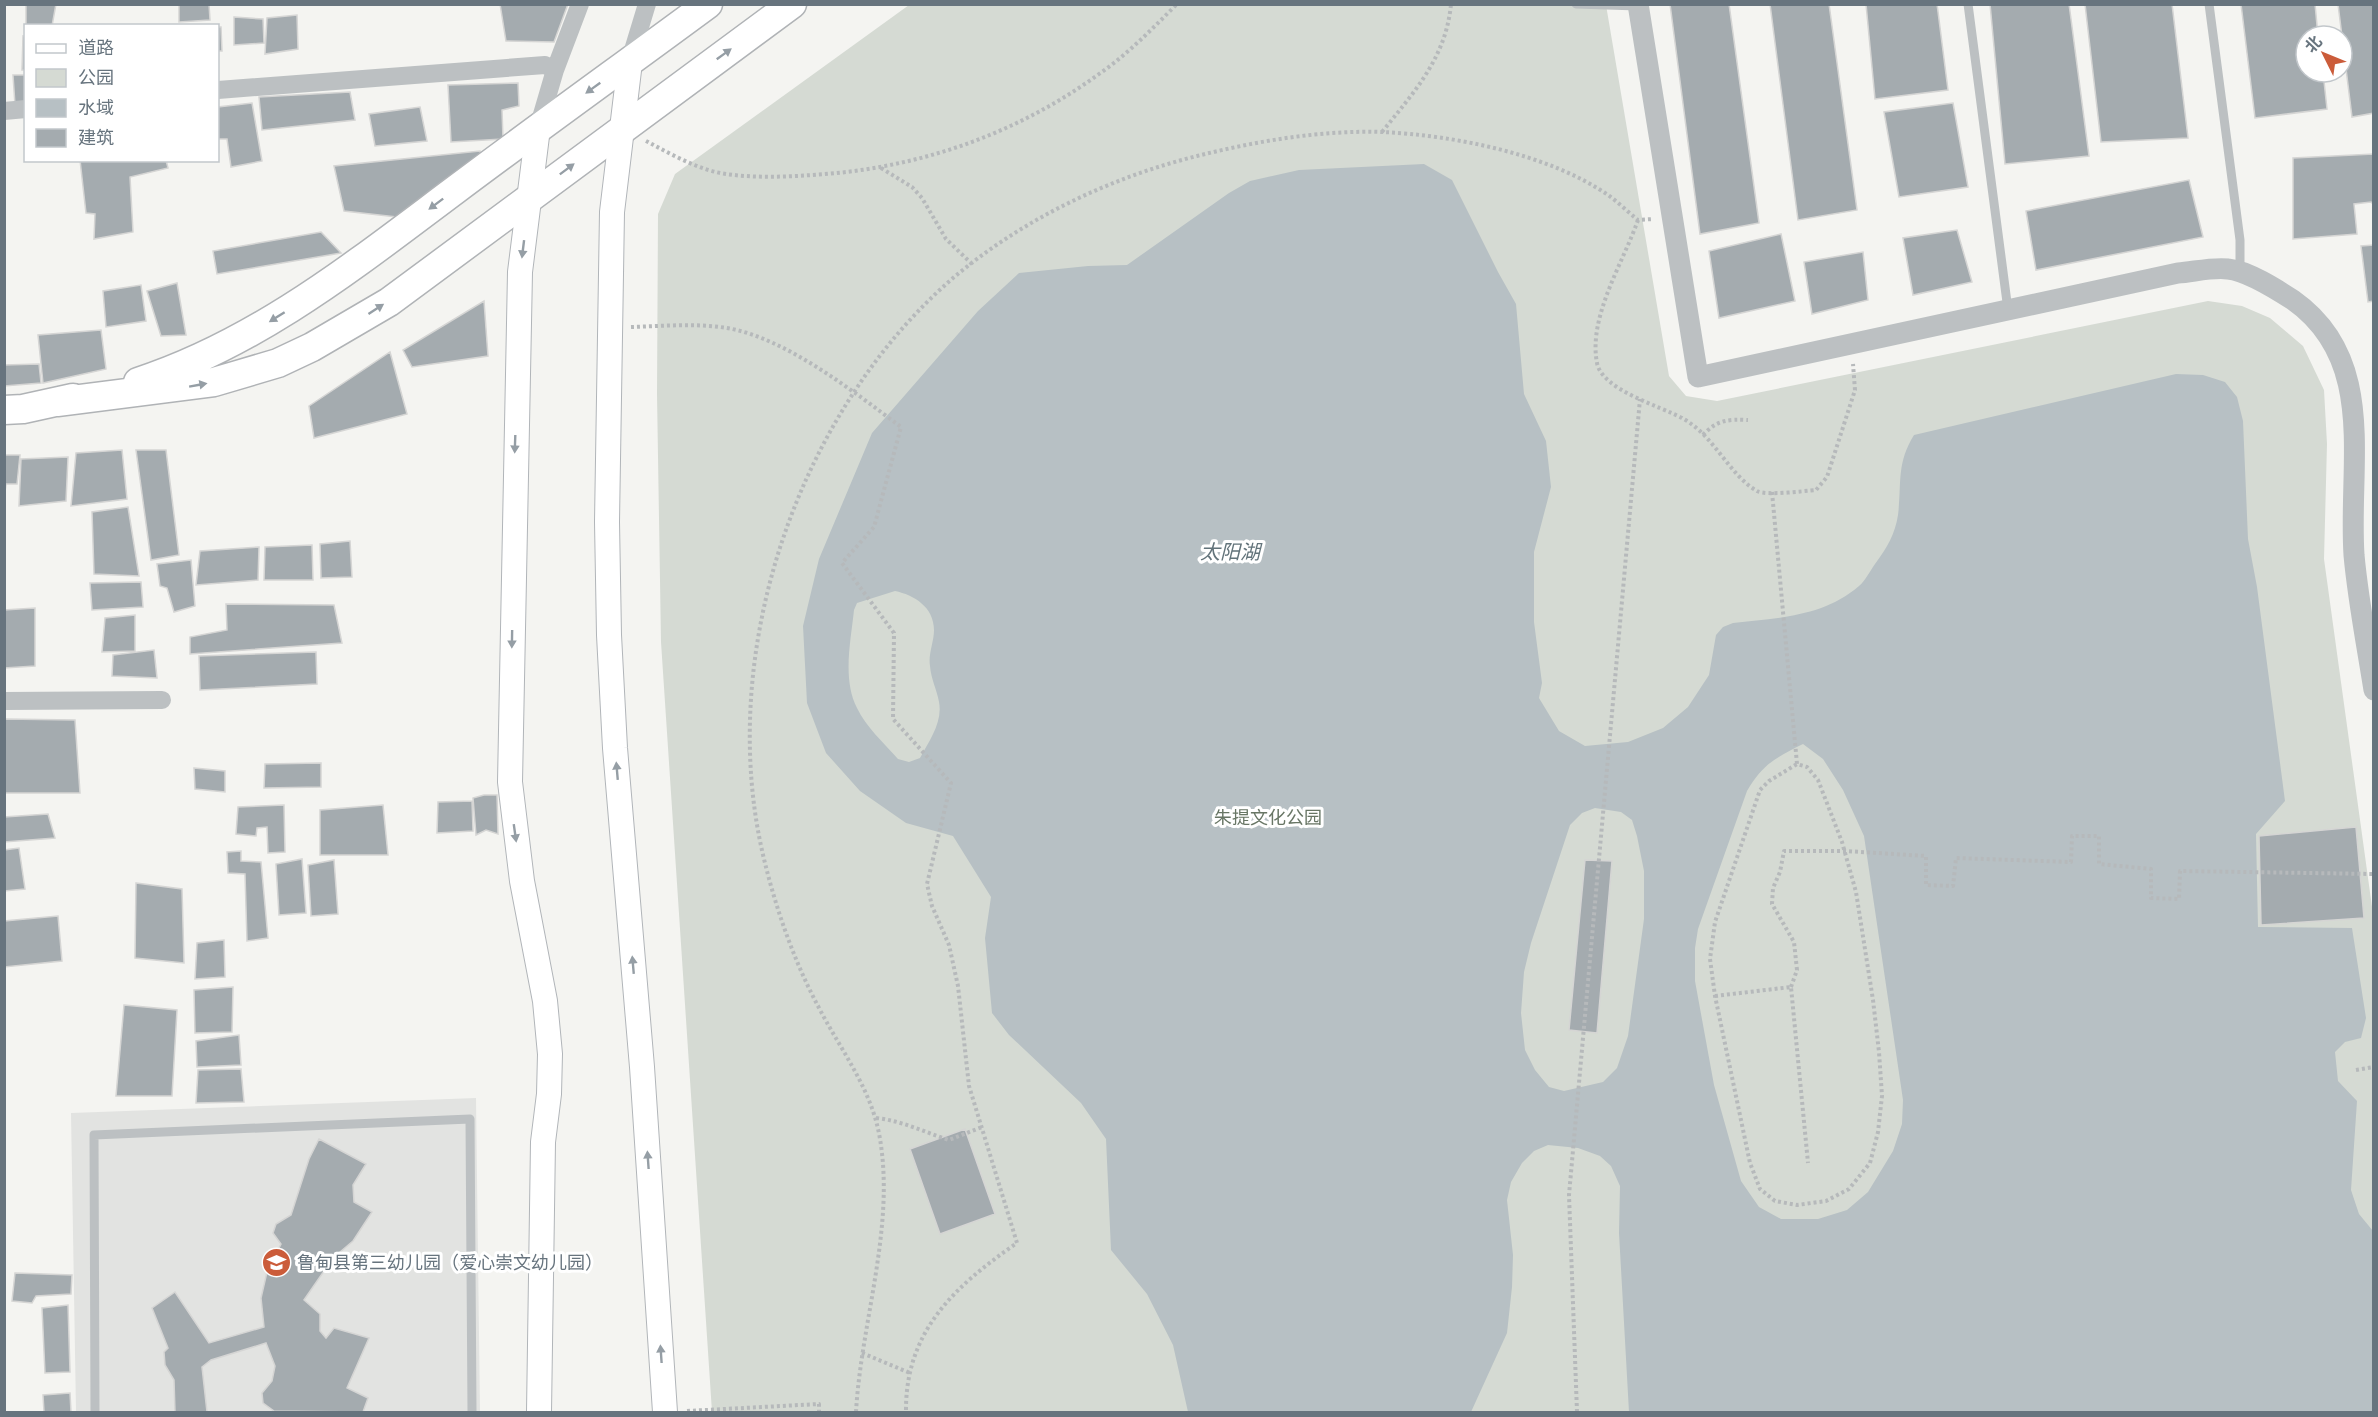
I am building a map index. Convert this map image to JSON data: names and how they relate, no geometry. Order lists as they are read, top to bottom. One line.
{"water":["太阳湖"],"parks":["朱提文化公园"],"places":{"school or university":["鲁甸县第三幼儿园（爱心崇文幼儿园）"]},"legend":["道路","公园","水域","建筑"],"north":"top left"}
